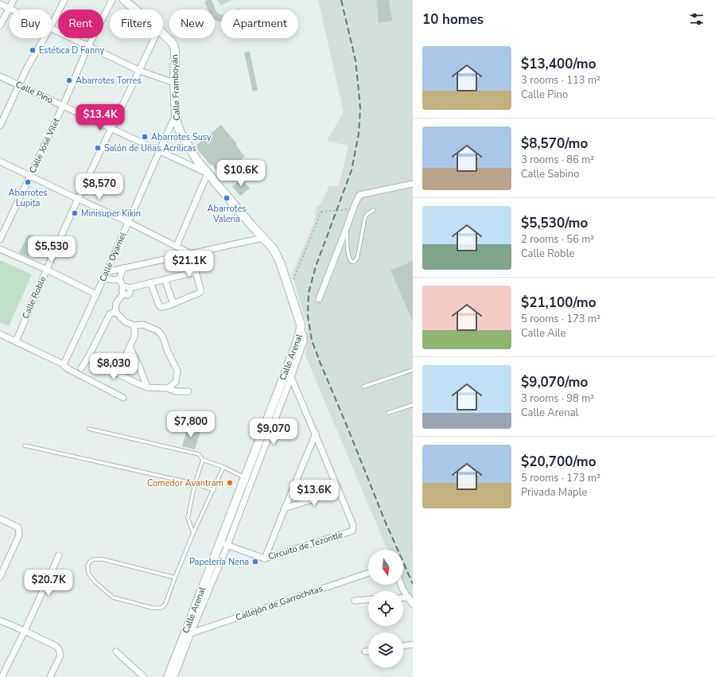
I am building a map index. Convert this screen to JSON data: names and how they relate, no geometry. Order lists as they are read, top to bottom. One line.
{"streets":{"street":["Calle Framboyán","Calle Pino","Calle José Vilet","Calle Oyamel","Calle Roble","Calle Arenal","Circuito de Tezontle","Callejón de Garrochitas"]},"crossings":[["Calle Framboyán","Calle Pino"],["Calle Framboyán","Calle Oyamel"],["Calle Framboyán","Calle Arenal"],["Calle Pino","Calle José Vilet"],["Calle Pino","Calle Oyamel"],["Calle Pino","Calle Roble"],["Calle Arenal","Circuito de Tezontle"],["Calle Arenal","Callejón de Garrochitas"]],"places":["Estética D Fanny","Abarrotes Torres","Abarrotes Susy","Salón de Uñas Acrilicas","Abarrotes Lupita","Abarrotes Valeria","Minisuper Kikin","Comedor Avantram","Papelería Nena"],"north":"bottom","page":{"heading":"10 homes","chip":["Buy","Rent","Filters","New","Apartment"],"list":[{"name":"$13,400/mo","note":"3 rooms · 113 m² · Calle Pino"},{"name":"$8,570/mo","note":"3 rooms · 86 m² · Calle Sabino"},{"name":"$5,530/mo","note":"2 rooms · 56 m² · Calle Roble"},{"name":"$21,100/mo","note":"5 rooms · 173 m² · Calle Aile"},{"name":"$9,070/mo","note":"3 rooms · 98 m² · Calle Arenal"},{"name":"$20,700/mo","note":"5 rooms · 173 m² · Privada Maple"}],"price":["$13.4K","$10.6K","$8,570","$5,530","$21.1K","$8,030","$7,800","$9,070","$13.6K","$20.7K"]}}
